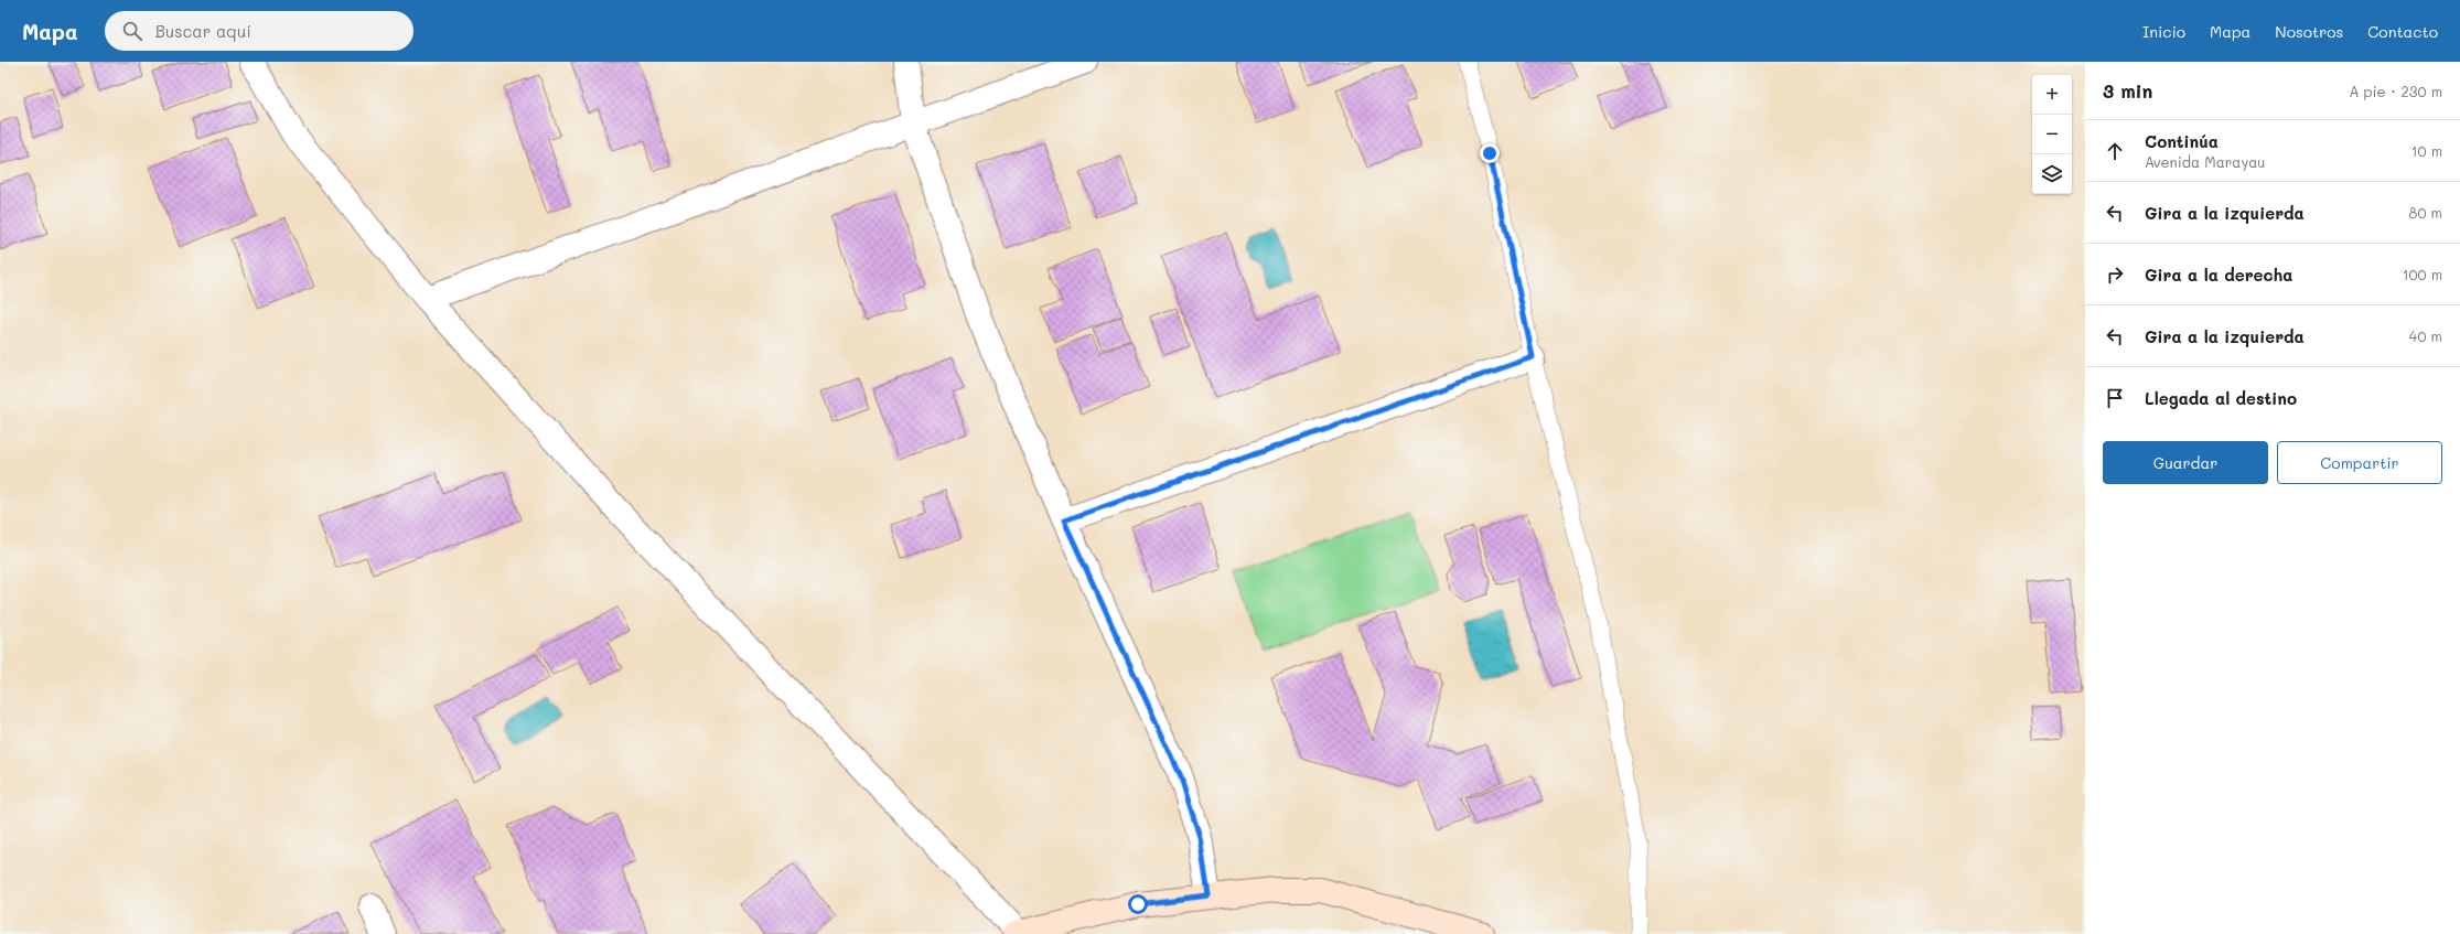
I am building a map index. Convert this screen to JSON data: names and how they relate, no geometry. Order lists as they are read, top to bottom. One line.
{"page":{"header":"Mapa","search":"Buscar aquí","nav":["Inicio","Mapa","Nosotros","Contacto"],"heading":["3 min","A pie · 230 m"],"map_buttons":["+","−"],"list":[["Continúa","Avenida Marayau","10 m"],["Gira a la izquierda","80 m"],["Gira a la derecha","100 m"],["Gira a la izquierda","40 m"],"Llegada al destino"],"buttons":["Guardar","Compartir"]}}
